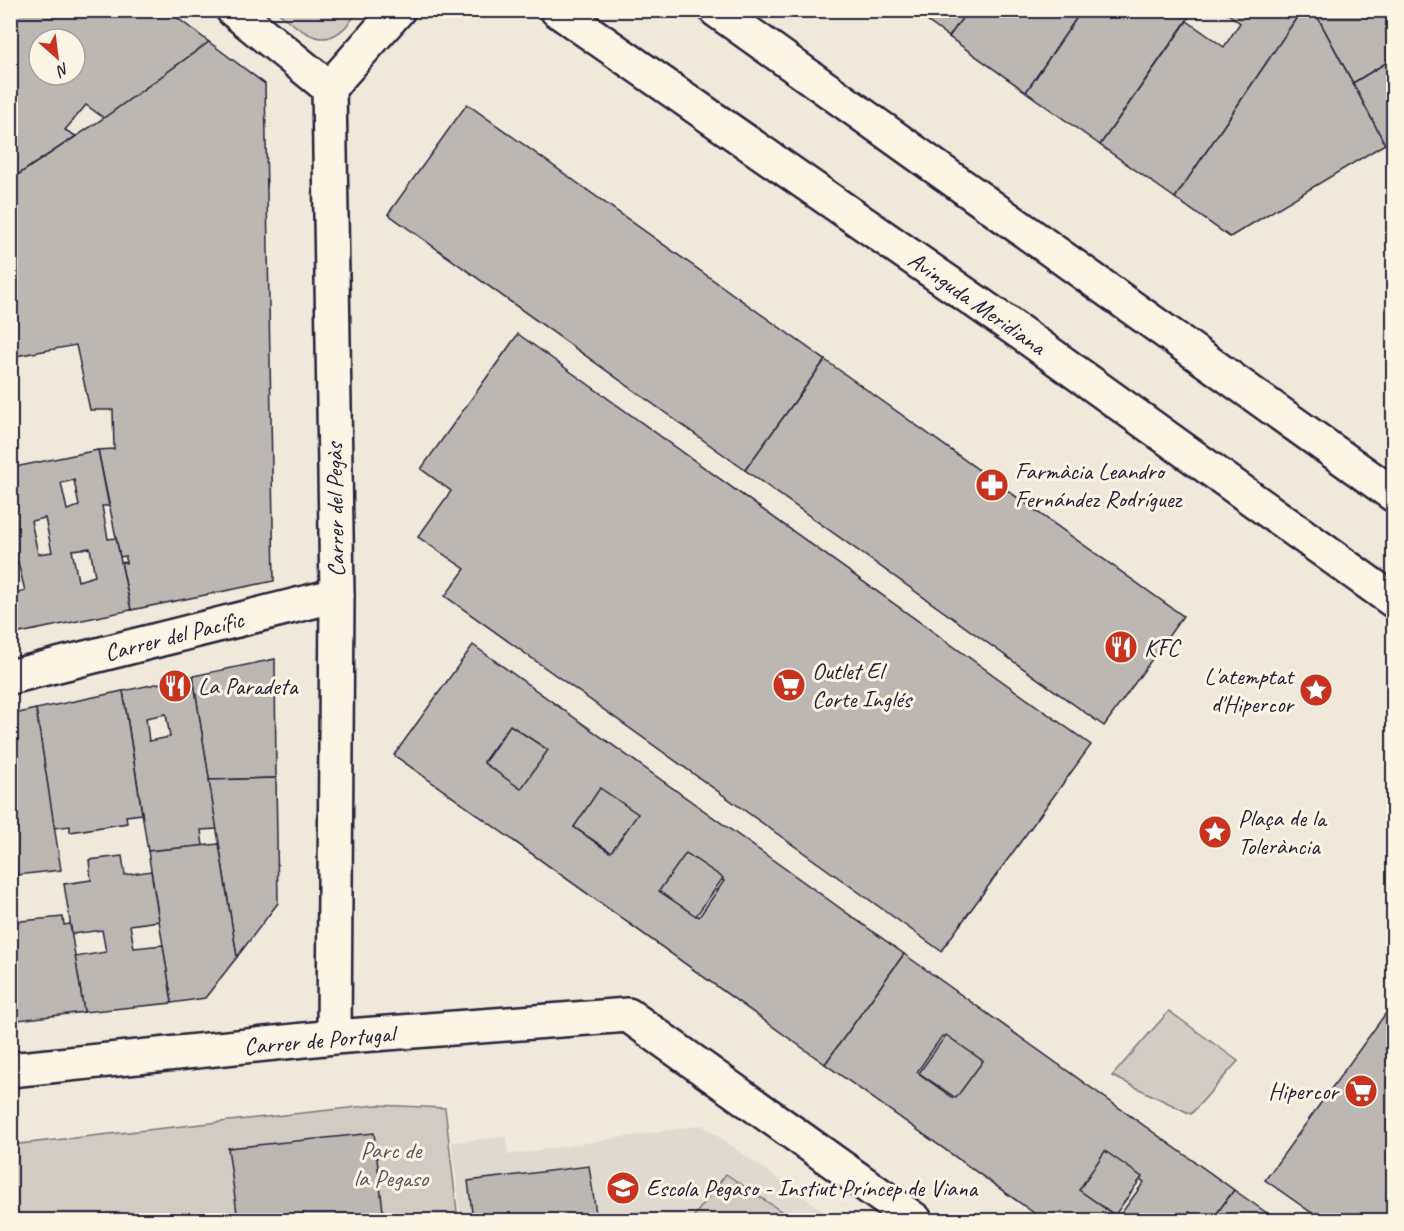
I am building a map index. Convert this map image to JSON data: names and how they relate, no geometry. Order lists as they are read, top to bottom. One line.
{"streets":{"street":["Avinguda Meridiana","Carrer del Pegàs","Carrer del Pacífic","Carrer de Portugal"]},"crossings":[["Carrer del Pegàs","Carrer del Pacífic"],["Carrer del Pegàs","Carrer de Portugal"]],"parks":["Parc de la Pegaso"],"places":{"pharmacy":["Farmàcia Leandro Fernández Rodríguez"],"restaurant":["KFC","La Paradeta"],"supermarket":["Outlet El Corte Inglés","Hipercor"],"place":["L'atemptat d'Hipercor","Plaça de la Tolerància"],"school or university":["Escola Pegaso - Instiut Príncep de Viana"]},"north":"bottom right"}
